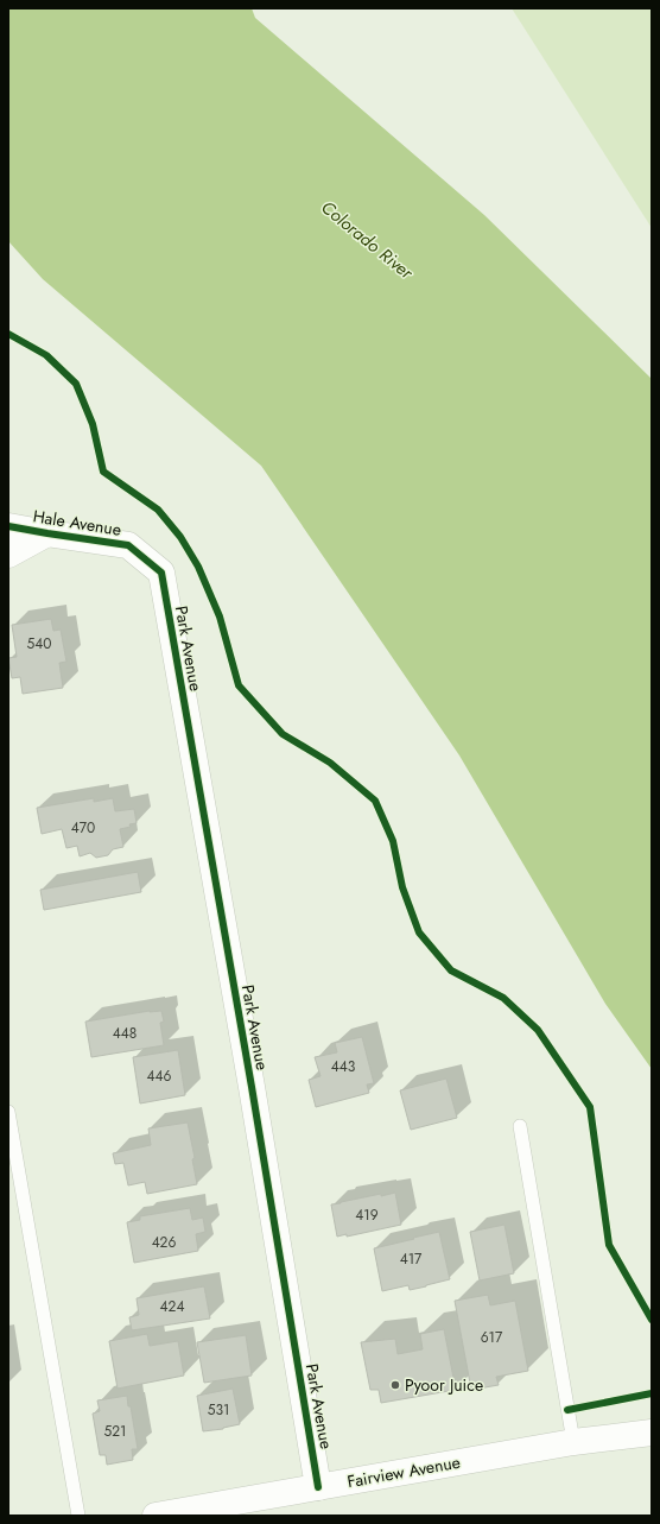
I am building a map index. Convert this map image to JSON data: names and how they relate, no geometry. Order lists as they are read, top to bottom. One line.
{"streets":{"street":["Hale Avenue","Park Avenue","Fairview Avenue"]},"crossings":[["Hale Avenue","Park Avenue"],["Park Avenue","Fairview Avenue"]],"water":["Colorado River"],"places":["Pyoor Juice"],"house_numbers":["540","470","448","443","446","419","426","417","424","617","531","521"]}
